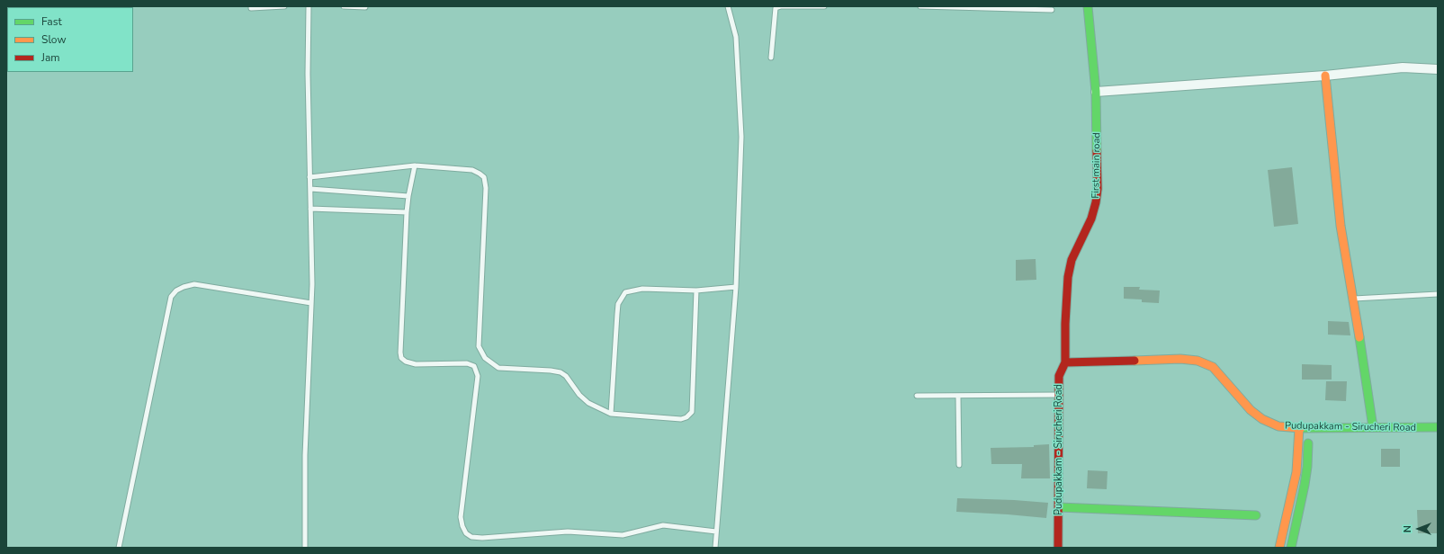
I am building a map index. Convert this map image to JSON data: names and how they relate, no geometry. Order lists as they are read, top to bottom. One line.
{"streets":{"street":["First main road","Pudupakkam - Sirucheri Road"]},"crossings":[["First main road","Pudupakkam - Sirucheri Road"]],"legend":["Fast","Slow","Jam"],"north":"left"}
